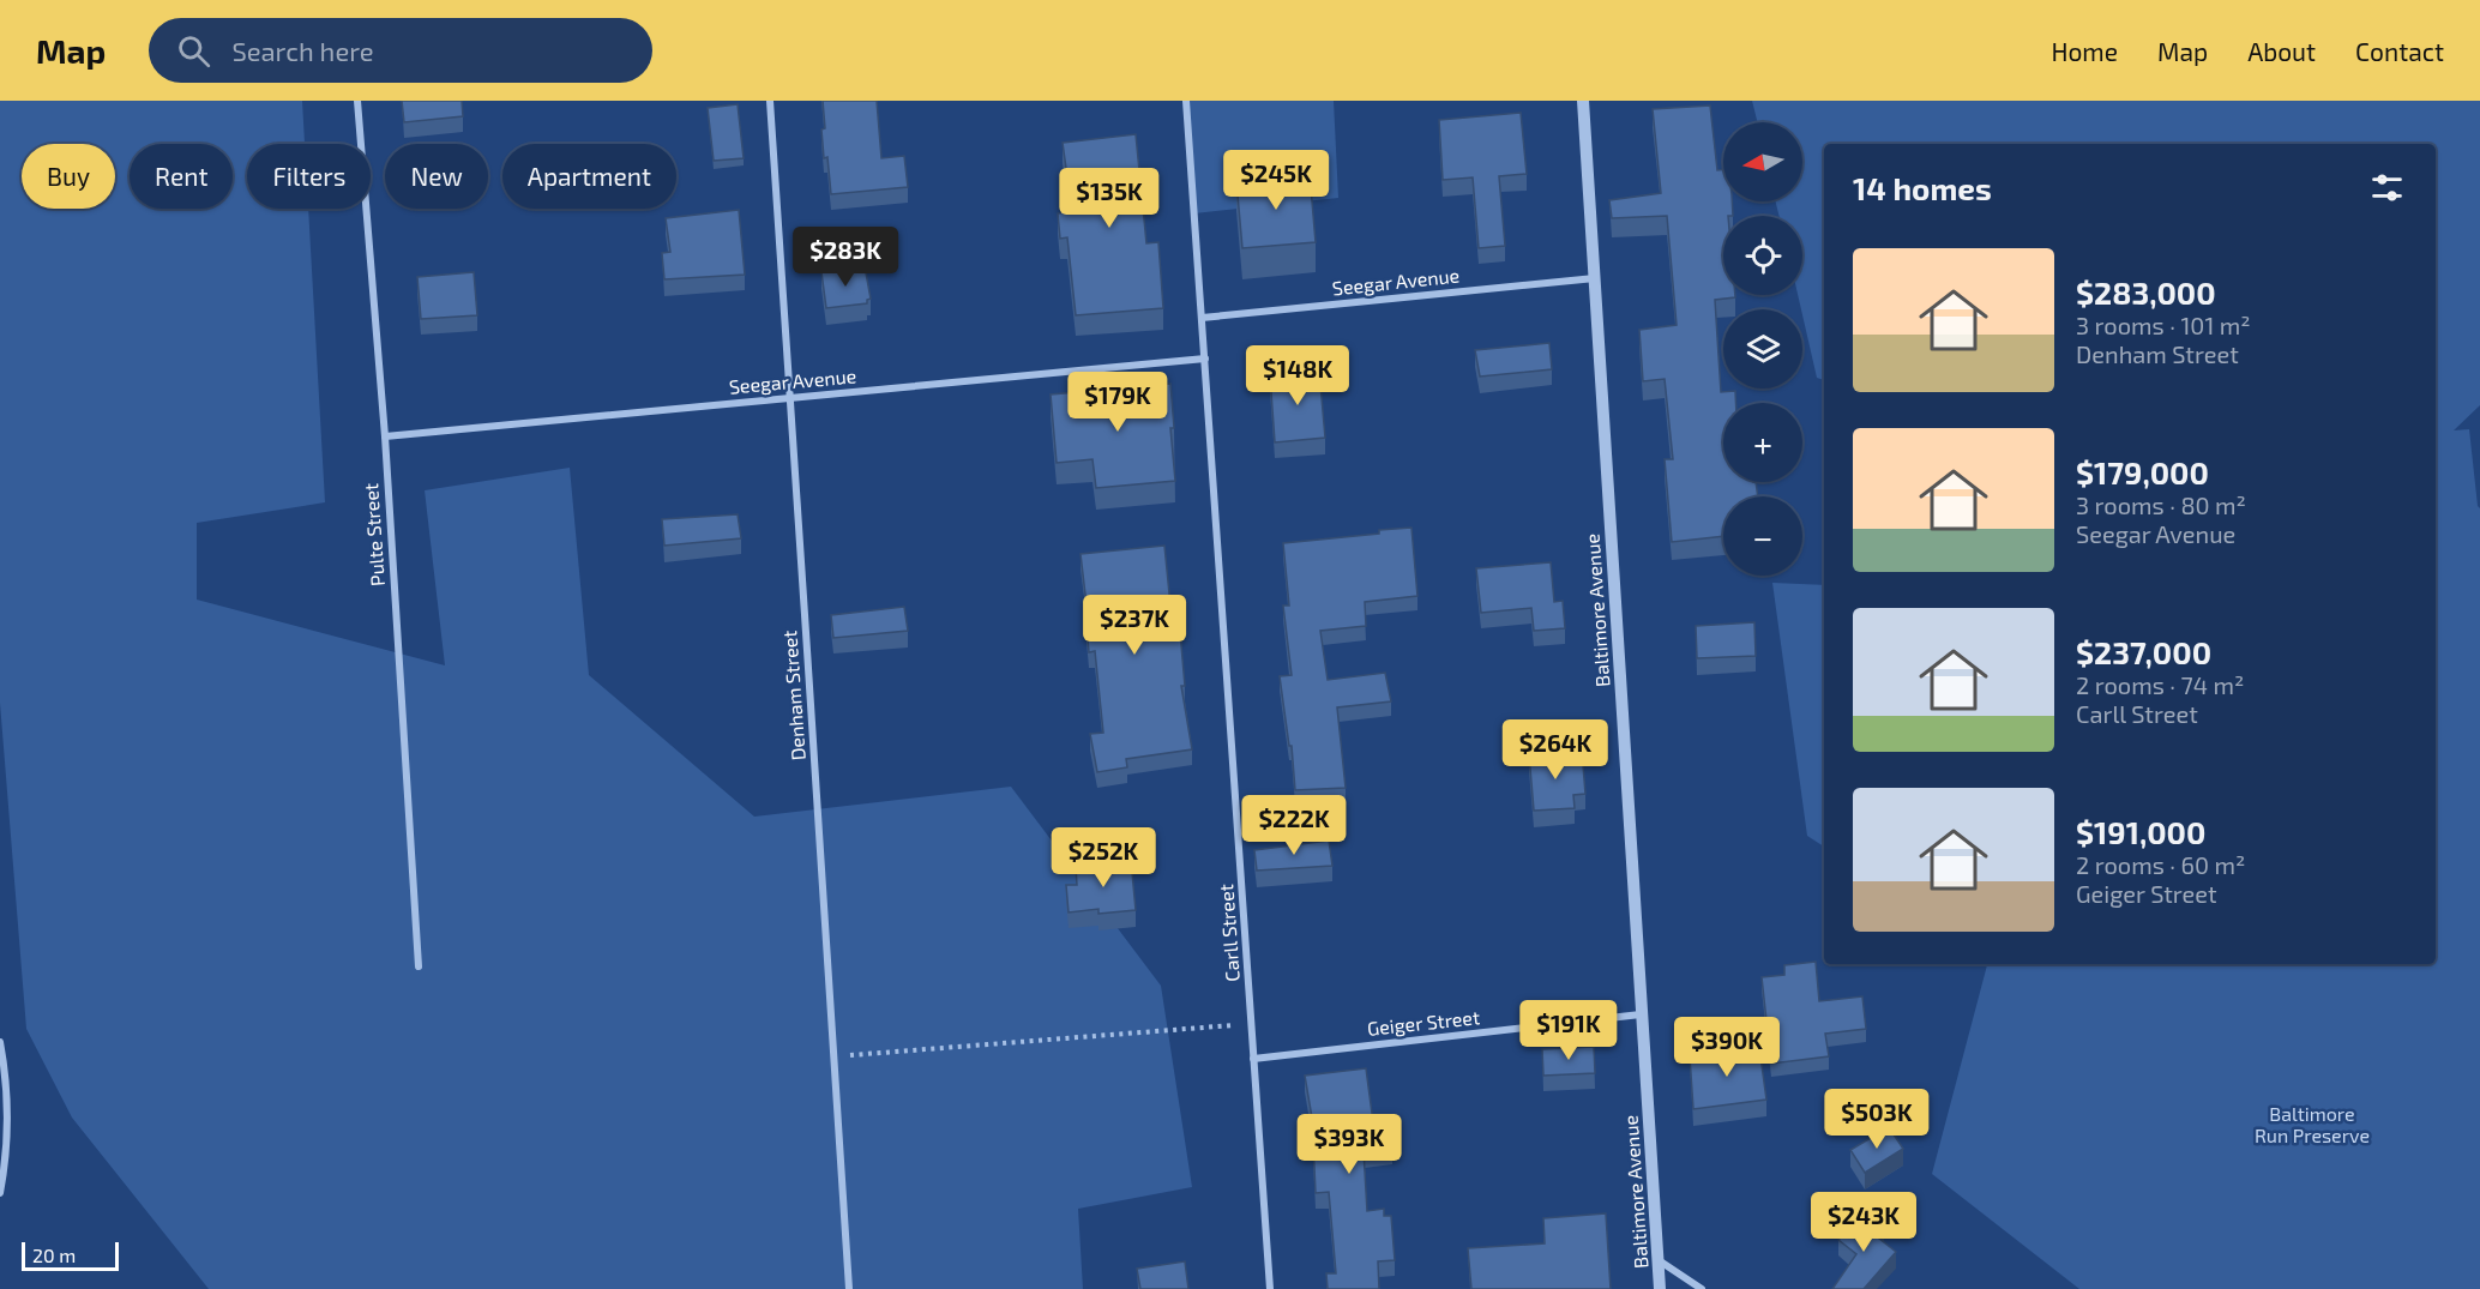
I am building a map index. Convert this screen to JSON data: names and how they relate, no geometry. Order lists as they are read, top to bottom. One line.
{"streets":{"street":["Seegar Avenue","Pulte Street","Baltimore Avenue","Denham Street","Carll Street","Geiger Street"]},"crossings":[["Seegar Avenue","Pulte Street"],["Seegar Avenue","Baltimore Avenue"],["Seegar Avenue","Denham Street"],["Seegar Avenue","Carll Street"],["Baltimore Avenue","Geiger Street"],["Carll Street","Geiger Street"]],"parks":["Baltimore Run Preserve"],"scale_bar":"20 m","north":"left","page":{"header":"Map","search":"Search here","nav":["Home","Map","About","Contact"],"map_buttons":["+","−"],"chip":["Buy","Rent","Filters","New","Apartment"],"heading":"14 homes","price":["$245K","$135K","$283K","$148K","$179K","$237K","$264K","$222K","$252K","$191K","$390K","$503K","$393K","$243K"],"list":[{"name":"$283,000","note":"3 rooms · 101 m² · Denham Street"},{"name":"$179,000","note":"3 rooms · 80 m² · Seegar Avenue"},{"name":"$237,000","note":"2 rooms · 74 m² · Carll Street"},{"name":"$191,000","note":"2 rooms · 60 m² · Geiger Street"}],"scale":"20 m"}}
